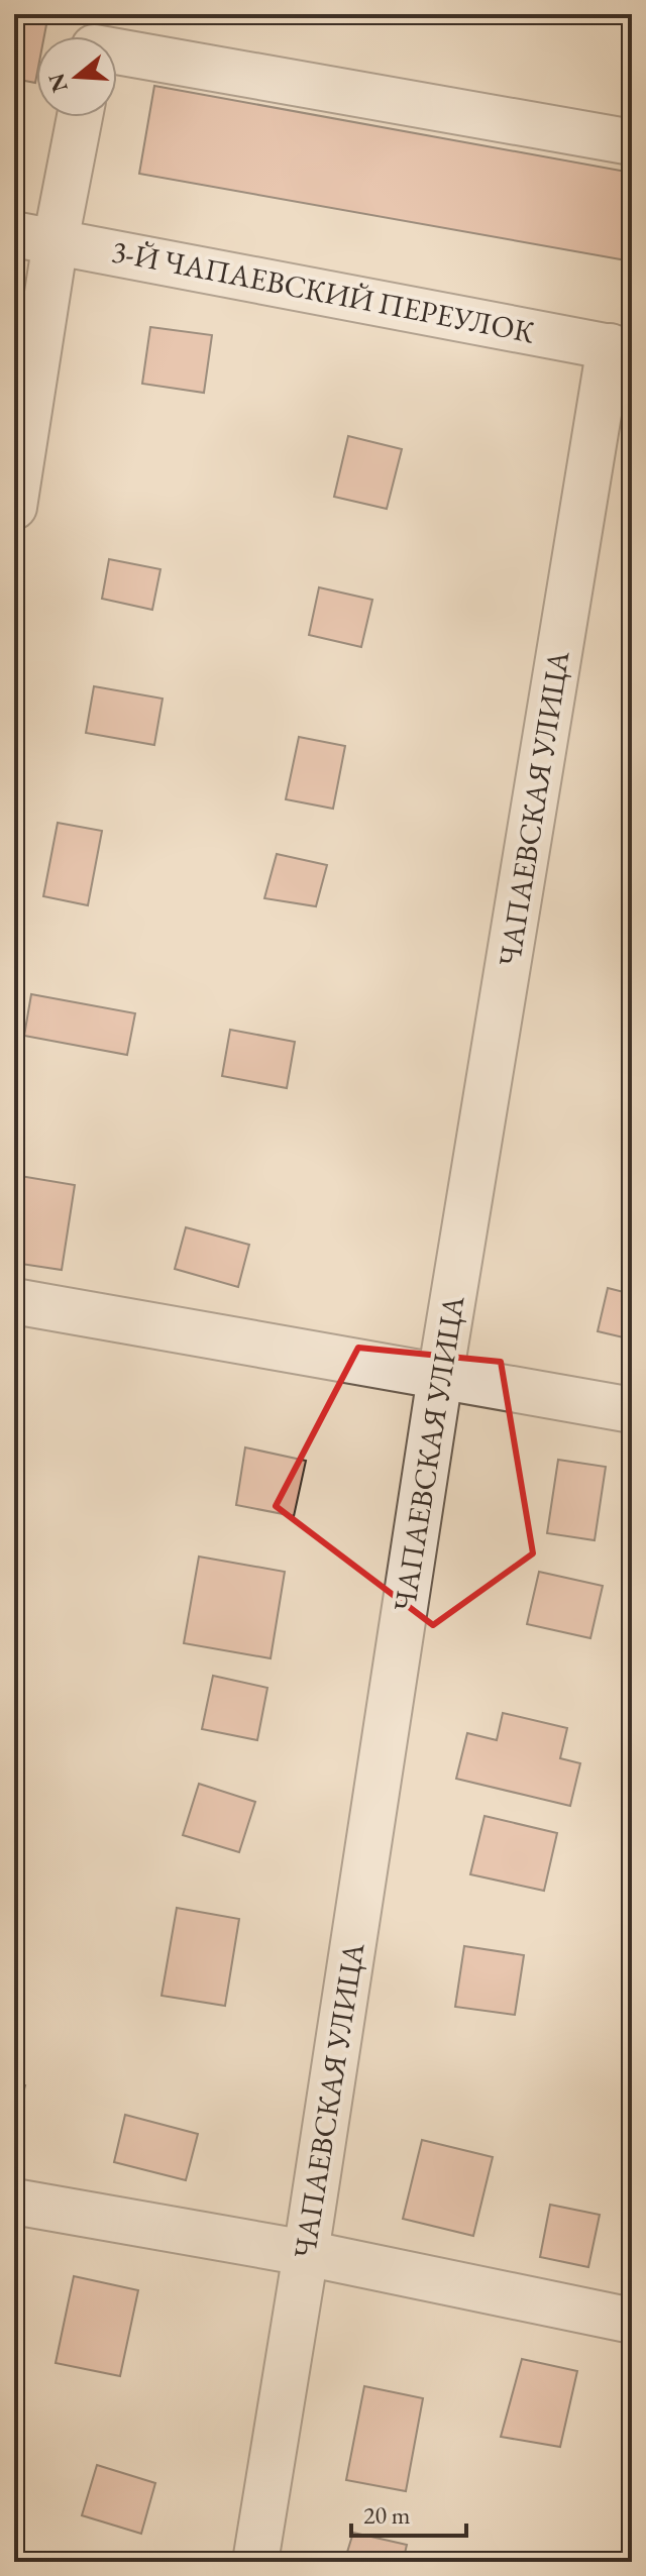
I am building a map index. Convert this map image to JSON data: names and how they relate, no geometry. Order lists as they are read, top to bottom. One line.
{"streets":{"street":["3-Й ЧАПАЕВСКИЙ ПЕРЕУЛОК","ЧАПАЕВСКАЯ УЛИЦА"]},"crossings":[["3-Й ЧАПАЕВСКИЙ ПЕРЕУЛОК","ЧАПАЕВСКАЯ УЛИЦА"]],"scale_bar":"20 m","north":"left"}
